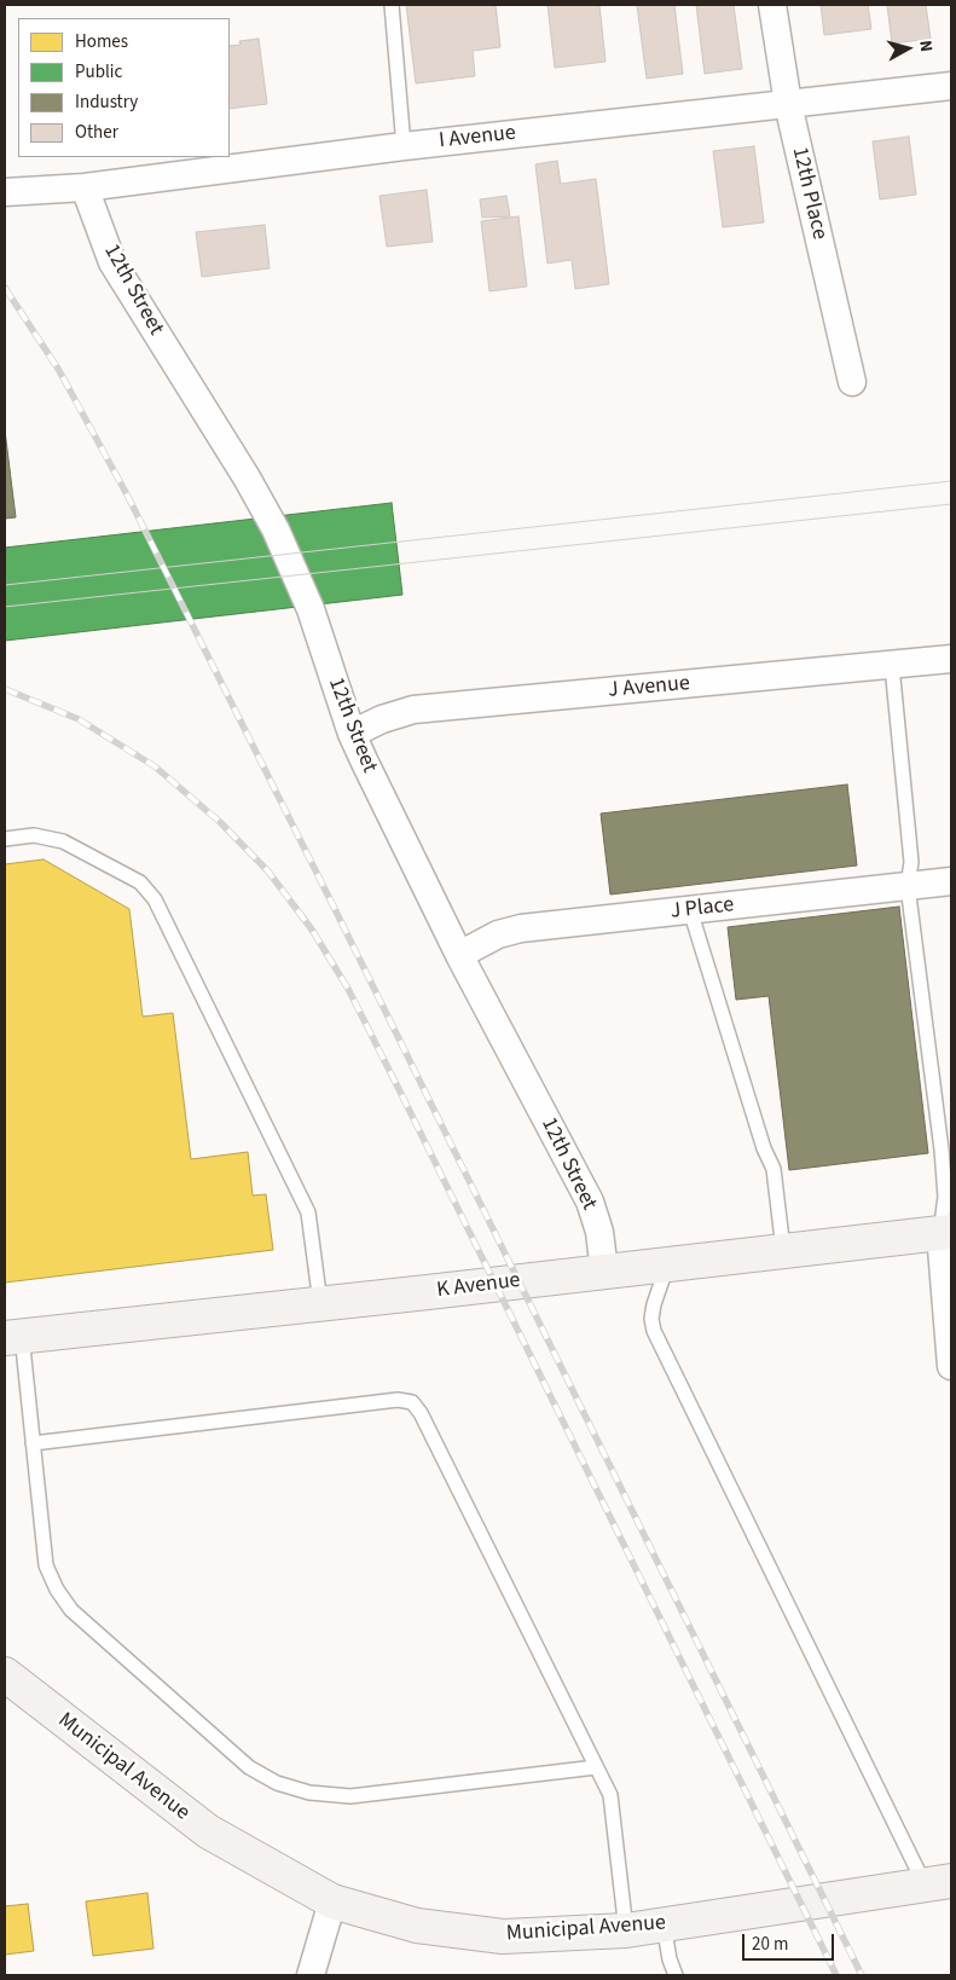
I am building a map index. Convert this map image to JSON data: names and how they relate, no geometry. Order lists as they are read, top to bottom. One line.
{"streets":{"main road":["K Avenue","Municipal Avenue"],"street":["I Avenue","12th Place","12th Street","J Avenue","J Place"]},"crossings":[["I Avenue","12th Place"],["I Avenue","12th Street"],["12th Street","J Avenue"],["12th Street","J Place"],["12th Street","K Avenue"]],"legend":["Homes","Public","Industry","Other"],"scale_bar":"20 m","north":"right"}
